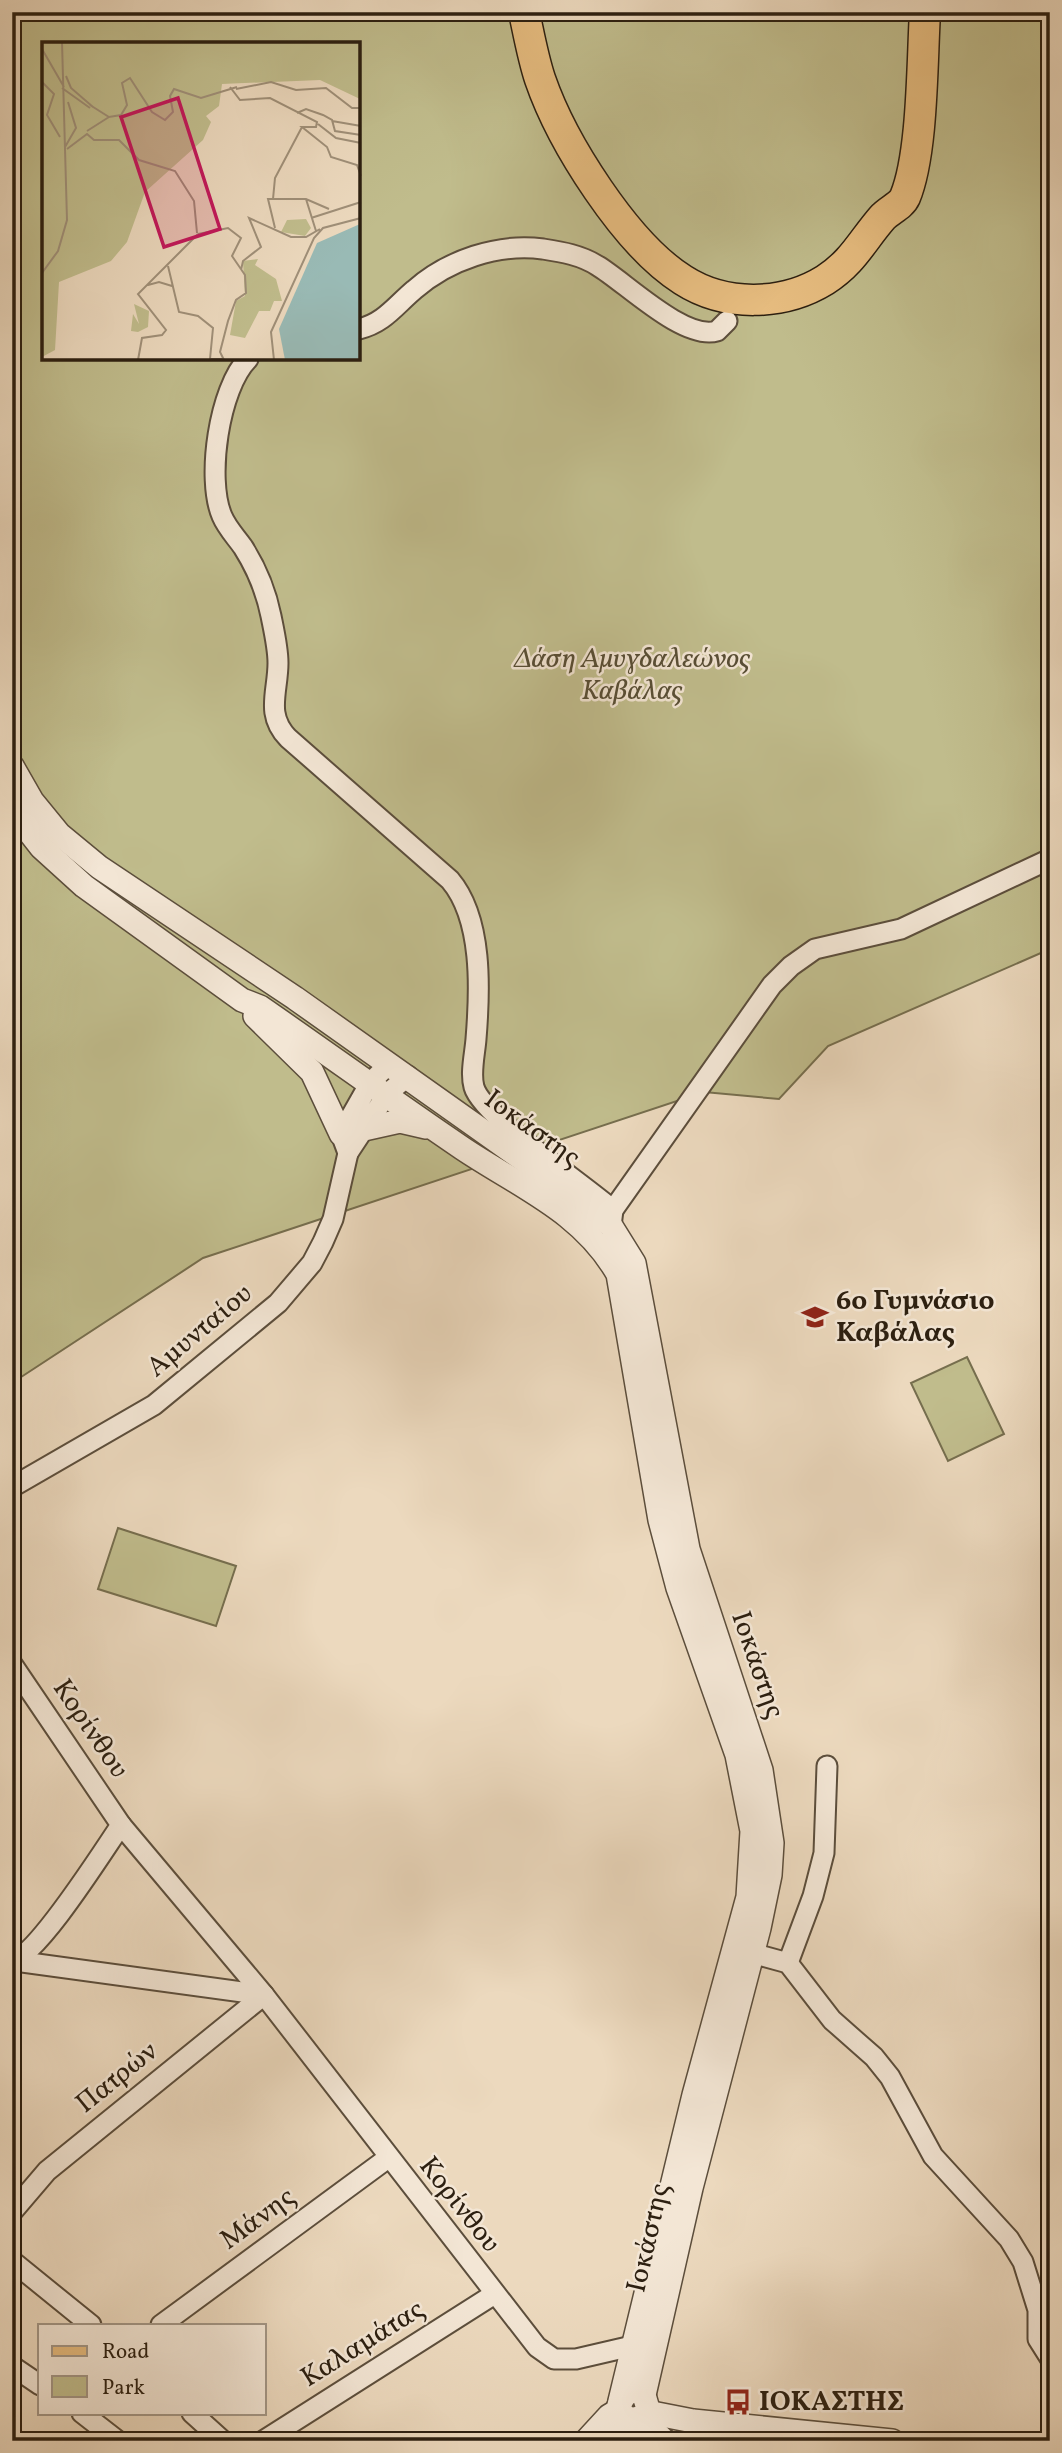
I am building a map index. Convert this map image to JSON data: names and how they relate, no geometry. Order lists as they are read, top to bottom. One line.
{"streets":{"street":["Ιοκάστης","Αμυνταίου","Κορίνθου","Πατρών","Μάνης","Καλαμάτας"]},"crossings":[["Ιοκάστης","Αμυνταίου"],["Ιοκάστης","Κορίνθου"],["Κορίνθου","Πατρών"],["Κορίνθου","Μάνης"],["Κορίνθου","Καλαμάτας"]],"parks":["Δάση Αμυγδαλεώνος Καβάλας"],"places":{"school or university":["6ο Γυμνάσιο Καβάλας"],"bus stop":["ΙΟΚΑΣΤΗΣ"]},"legend":["Road","Park"]}
